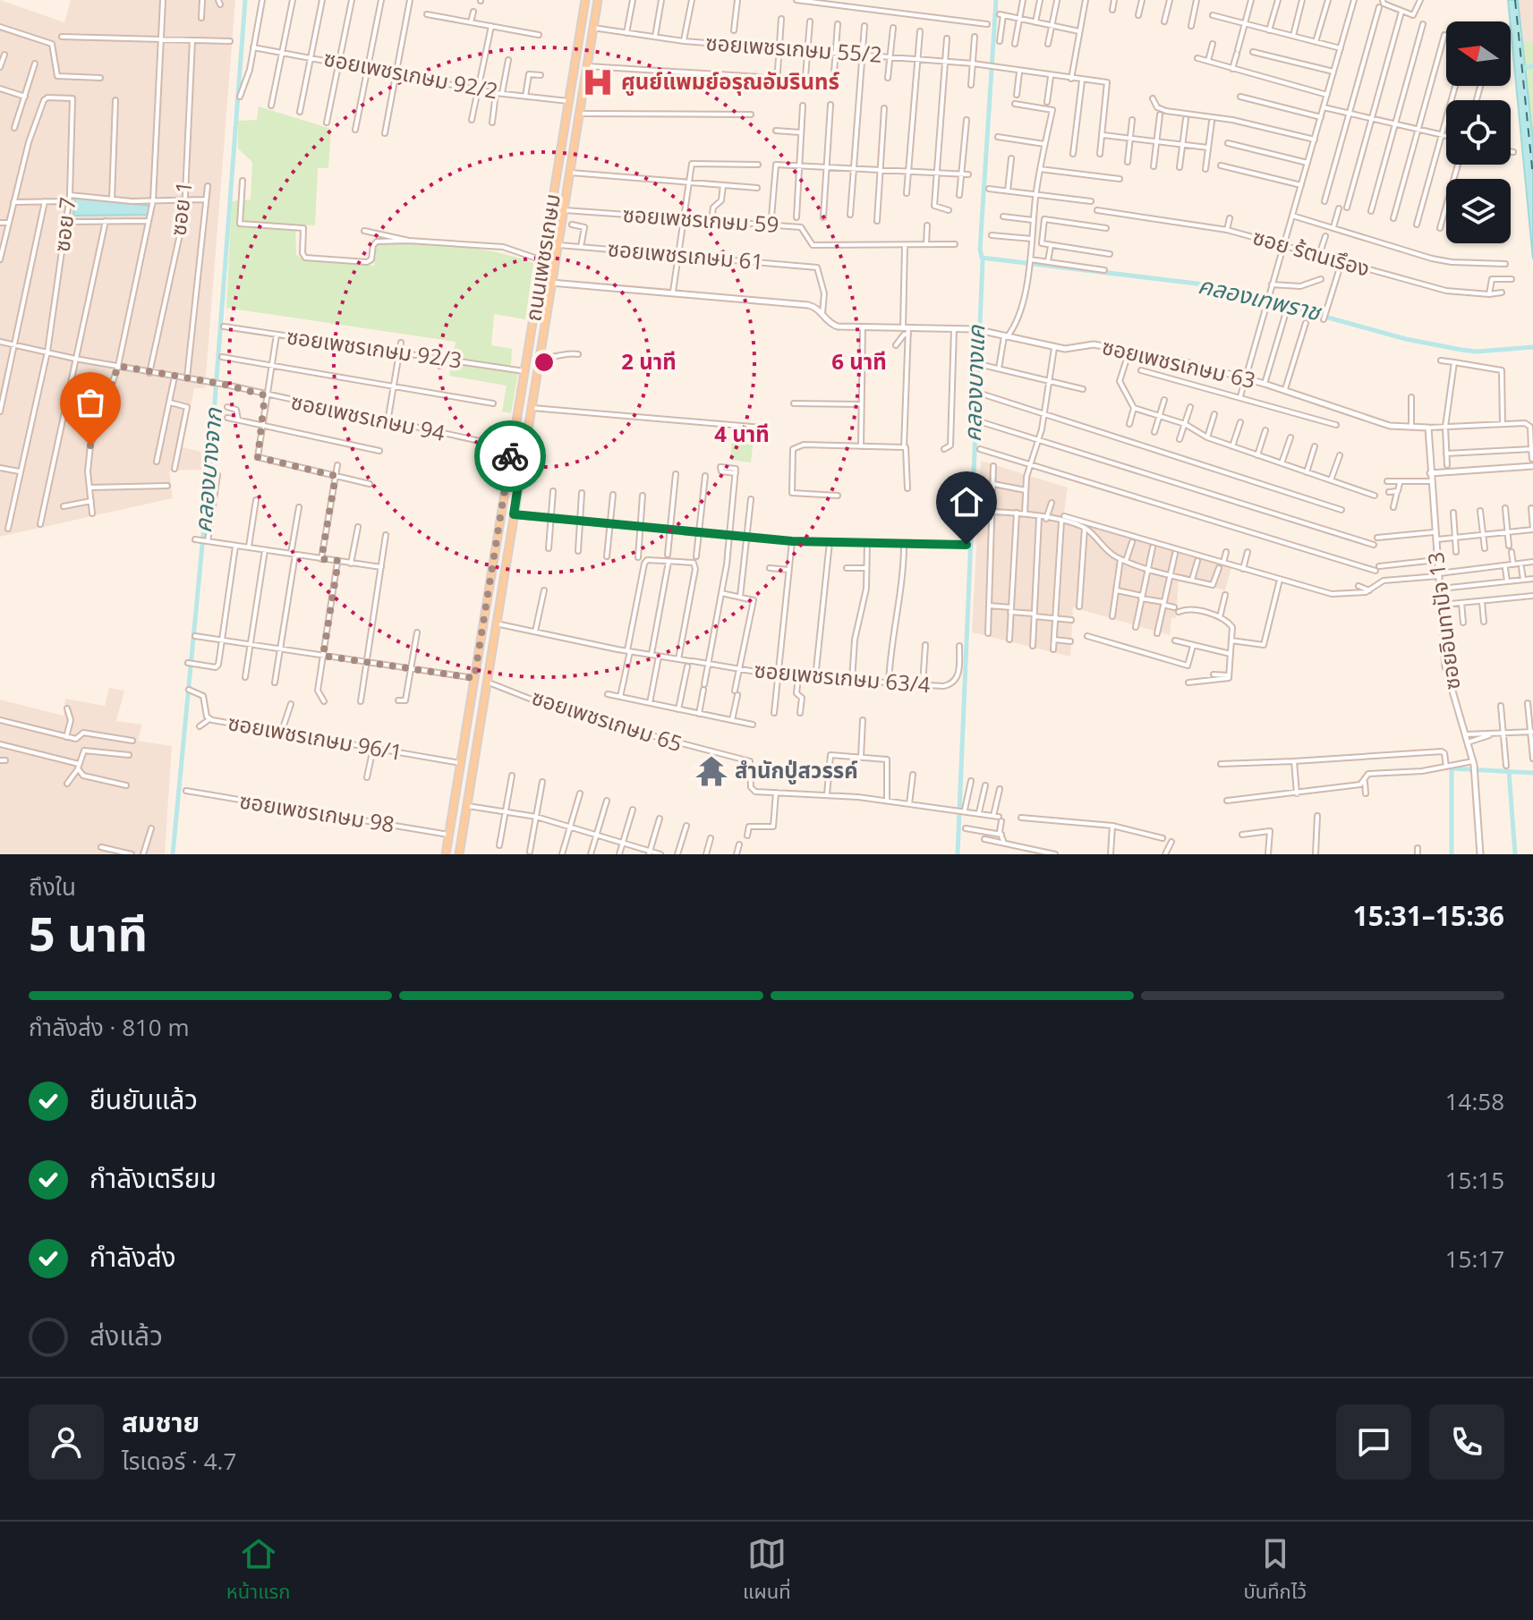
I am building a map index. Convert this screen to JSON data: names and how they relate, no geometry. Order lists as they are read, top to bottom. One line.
{"streets":{"main road":["ถนนเพชรเกษม"],"street":["ซอยเพชรเกษม 55/2","ซอยเพชรเกษม 92/2","ซอย 1","ซอยเพชรเกษม 59","ซอย 7","ซอย ร้ตนเรึอง","ซอยเพชรเกษม 61","ซอยเพชรเกษม 92/3","ซอยเพชรเกษม 63","ซอยเพชรเกษม 94","ซอยอินทาปัจ 13","ซอยเพชรเกษม 63/4","ซอยเพชรเกษม 65","ซอยเพชรเกษม 96/1","ซอยเพชรเกษม 98"]},"crossings":[["ซอยเพชรเกษม 55/2","ถนนเพชรเกษม"],["ซอยเพชรเกษม 92/2","ถนนเพชรเกษม"],["ซอย 1","ซอยเพชรเกษม 94"],["ซอยเพชรเกษม 59","ถนนเพชรเกษม"],["ซอย 7","ซอยเพชรเกษม 94"],["ซอยเพชรเกษม 61","ถนนเพชรเกษม"],["ซอยเพชรเกษม 61","ซอยเพชรเกษม 63"],["ถนนเพชรเกษม","ซอยเพชรเกษม 92/3"],["ถนนเพชรเกษม","ซอยเพชรเกษม 63"],["ถนนเพชรเกษม","ซอยเพชรเกษม 94"],["ถนนเพชรเกษม","ซอยเพชรเกษม 63/4"],["ถนนเพชรเกษม","ซอยเพชรเกษม 65"],["ถนนเพชรเกษม","ซอยเพชรเกษม 96/1"],["ถนนเพชรเกษม","ซอยเพชรเกษม 98"],["ซอยเพชรเกษม 63","ซอยอินทาปัจ 13"]],"water":["คลองเทพราช","คลองบางแค","คลองบางจาก"],"places":{"hospital":["ศูนย์แพมย์อรุณอัมรินทร์"],"temple":["สำนักปู่สวรรค์"]},"north":"left","page":{"heading":["5 นาที","ถึงใน","15:31–15:36"],"panel":["สมชาย","ไรเดอร์ · 4.7"],"bar":"กำลังส่ง · 810 m","list":[["ยืนยันแล้ว","14:58"],["กำลังเตรียม","15:15"],["กำลังส่ง","15:17"],"ส่งแล้ว"],"tabs":["หน้าแรก","แผนที่","บันทึกไว้"]},"rings":["2 นาที","6 นาที","4 นาที"]}
